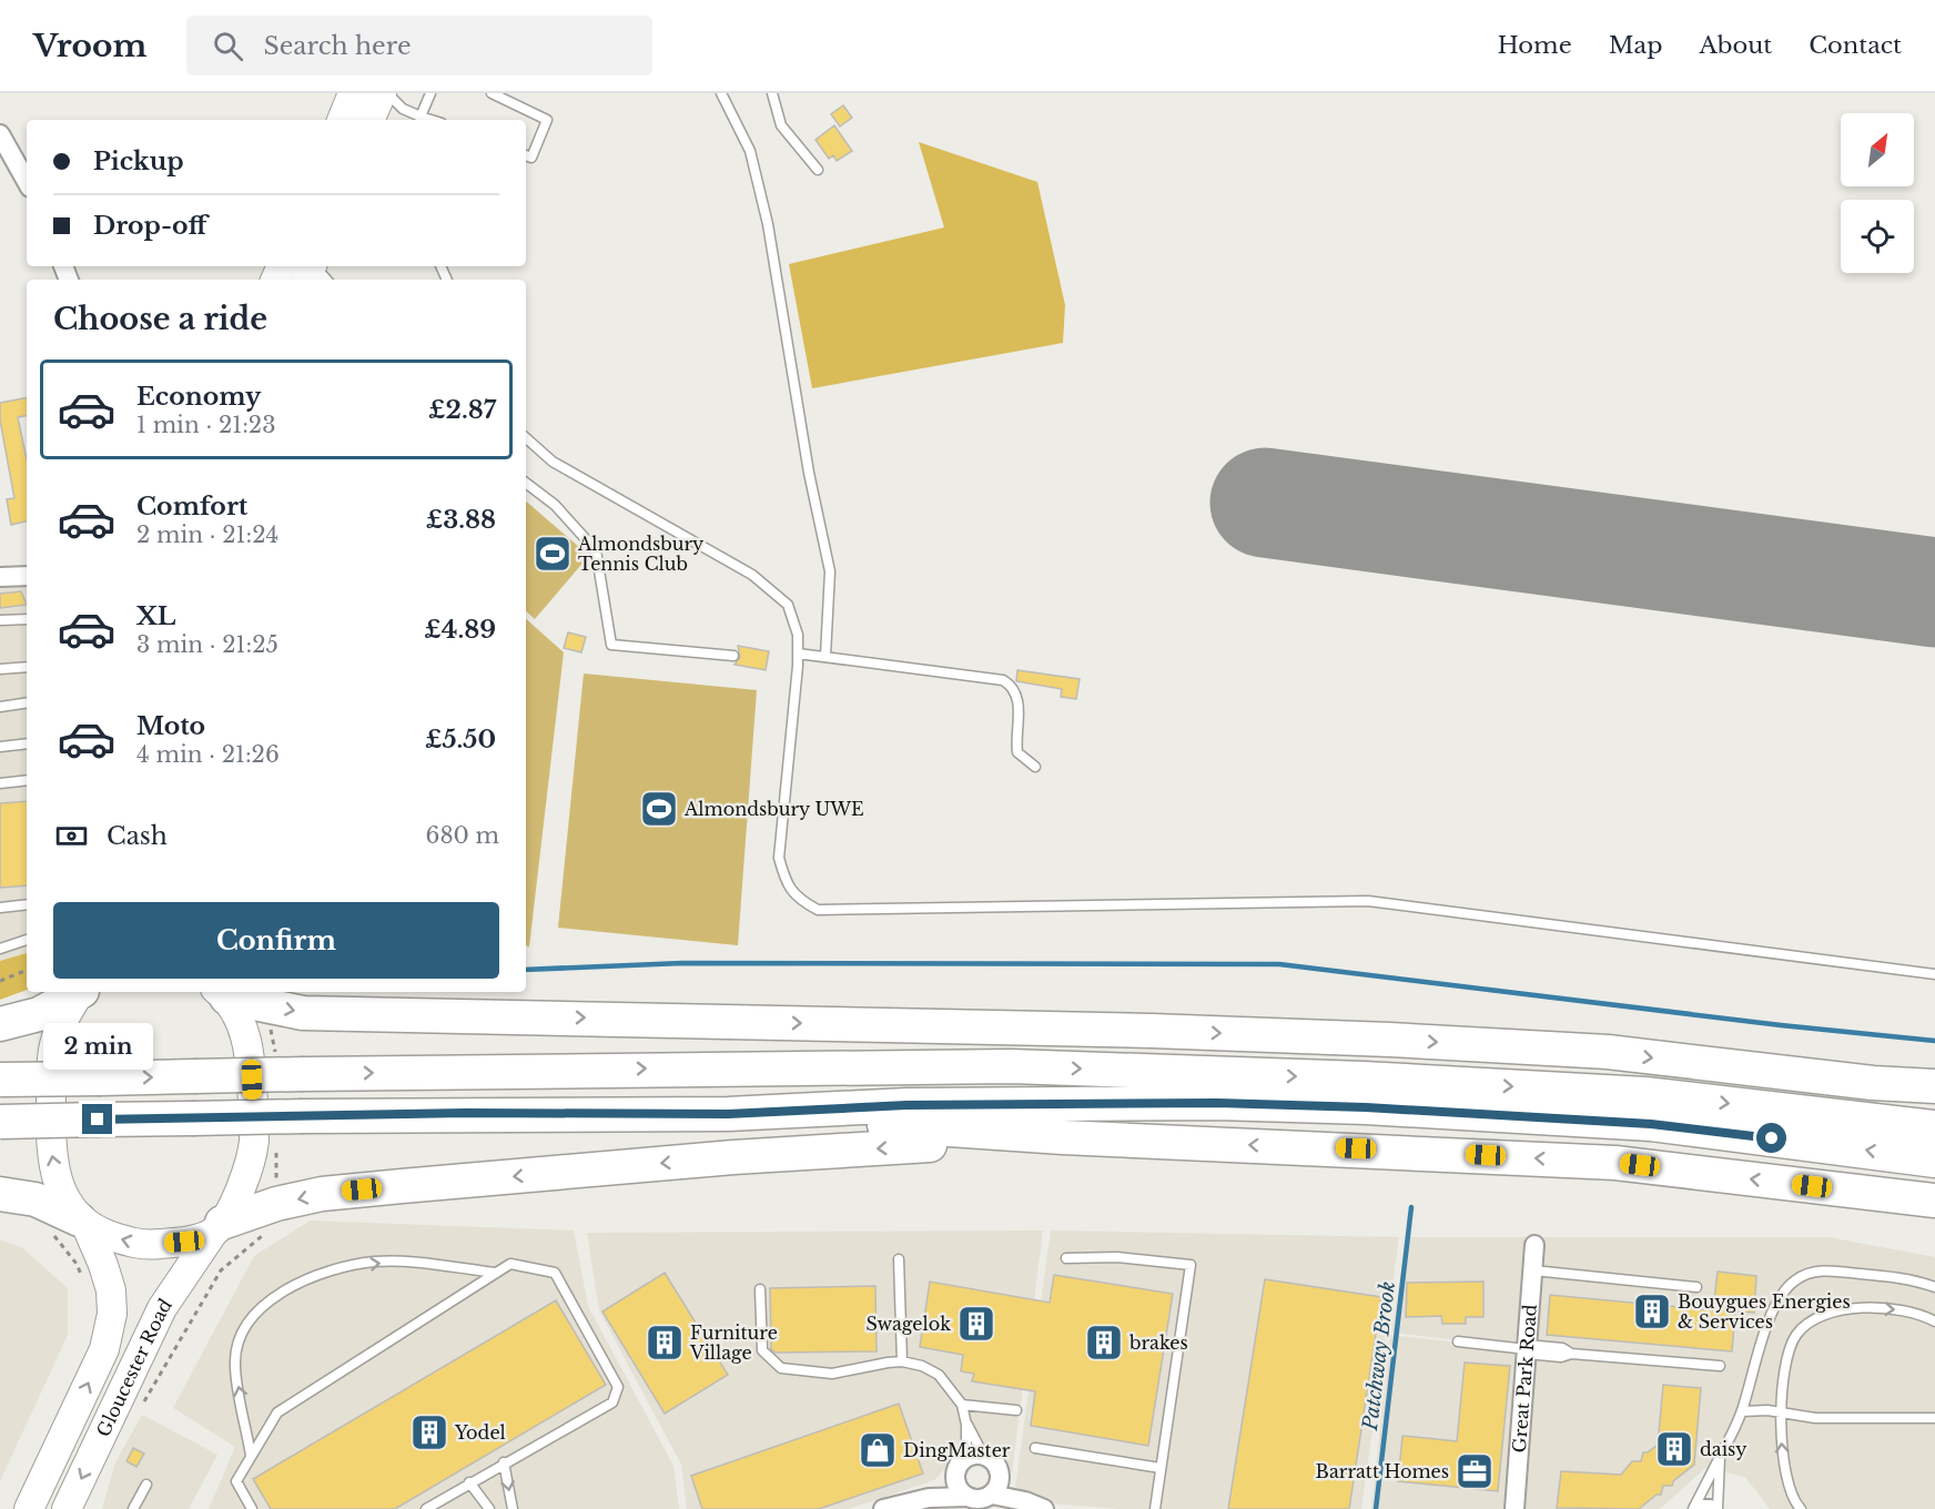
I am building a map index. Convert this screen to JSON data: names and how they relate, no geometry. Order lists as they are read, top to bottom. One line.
{"streets":{"main road":["Gloucester Road"],"street":["Great Park Road"]},"water":["Patchway Brook"],"places":{"sports":["Almondsbury Tennis Club","Almondsbury UWE"],"building":["Bouygues Energies & Services","Swagelok","Furniture Village","brakes","Yodel","daisy"],"shop":["DingMaster"],"office":["Barratt Homes"]},"north":"top right","page":{"header":"Vroom","search":"Search here","nav":["Home","Map","About","Contact"],"banner":["Pickup","Drop-off"],"heading":"Choose a ride","list":[{"name":"Economy","note":"1 min · 21:23","value":"£2.87"},{"name":"Comfort","note":"2 min · 21:24","value":"£3.88"},{"name":"XL","note":"3 min · 21:25","value":"£4.89"},{"name":"Moto","note":"4 min · 21:26","value":"£5.50"}],"pay":["Cash","680 m"],"buttons":"Confirm","bubble":"2 min"}}
